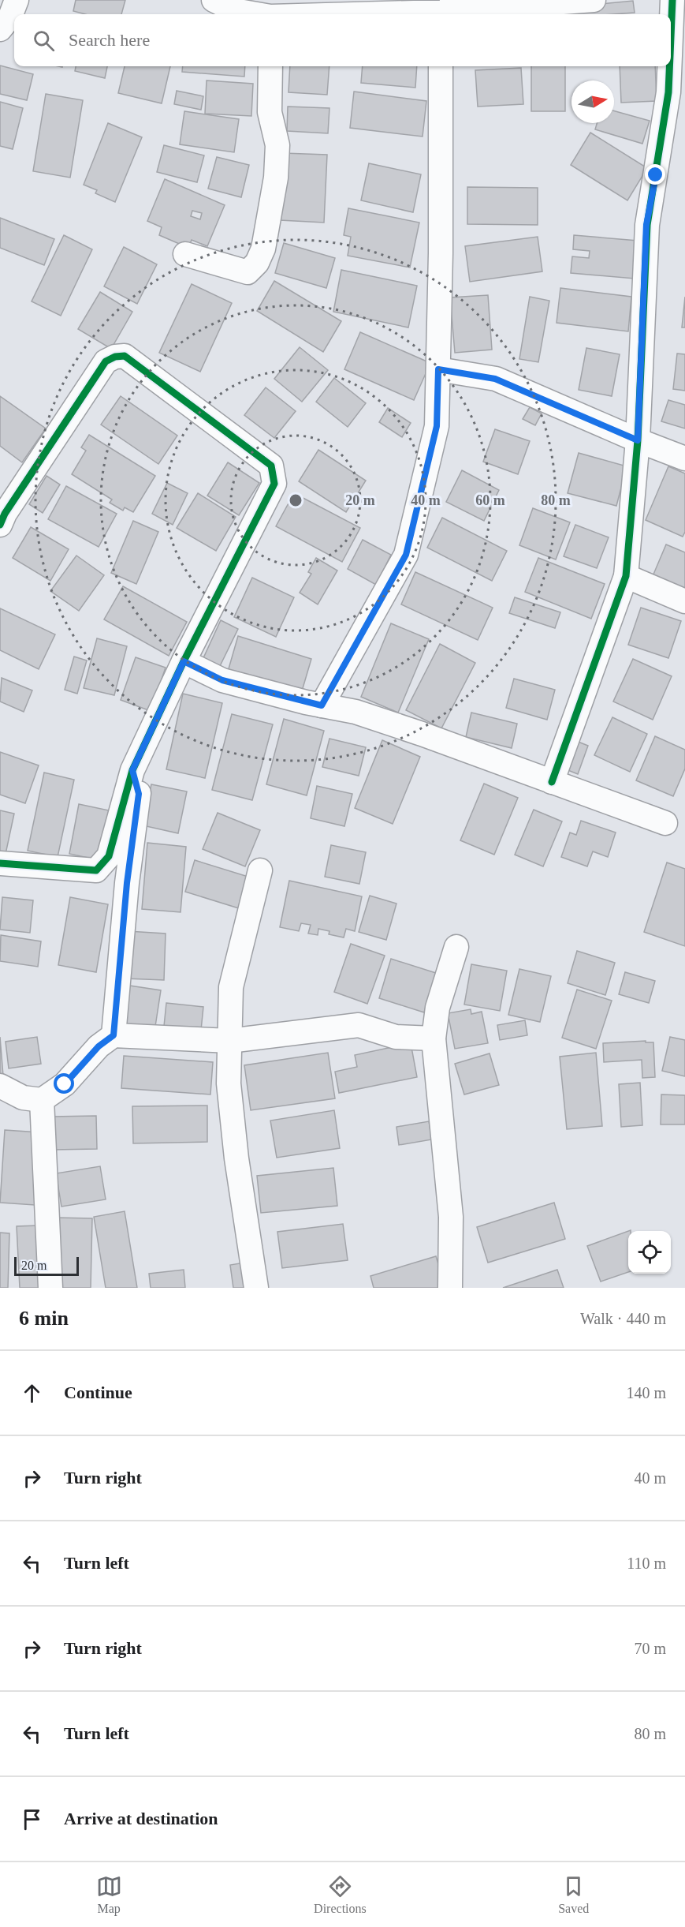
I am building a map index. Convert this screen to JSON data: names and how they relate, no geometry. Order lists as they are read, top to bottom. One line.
{"scale_bar":"20 m","north":"right","page":{"search":"Search here","scale":"20 m","heading":["6 min","Walk · 440 m"],"list":[["Continue","140 m"],["Turn right","40 m"],["Turn left","110 m"],["Turn right","70 m"],["Turn left","80 m"],"Arrive at destination"],"nav":["Map","Directions","Saved"]},"rings":["20 m","40 m","60 m","80 m"]}
